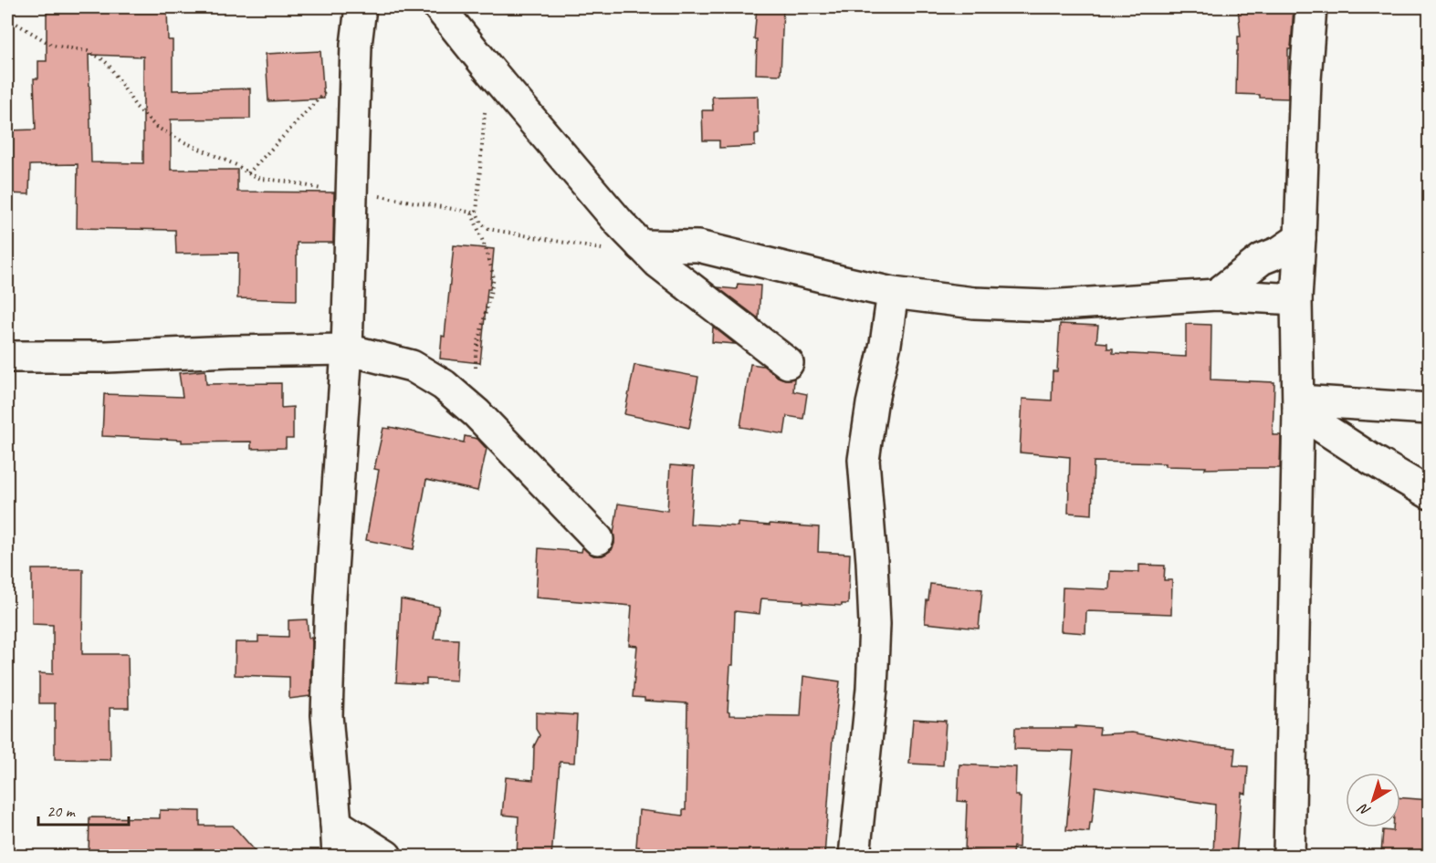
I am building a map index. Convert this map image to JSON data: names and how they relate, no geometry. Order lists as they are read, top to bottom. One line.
{"scale_bar":"20 m","north":"bottom left"}
